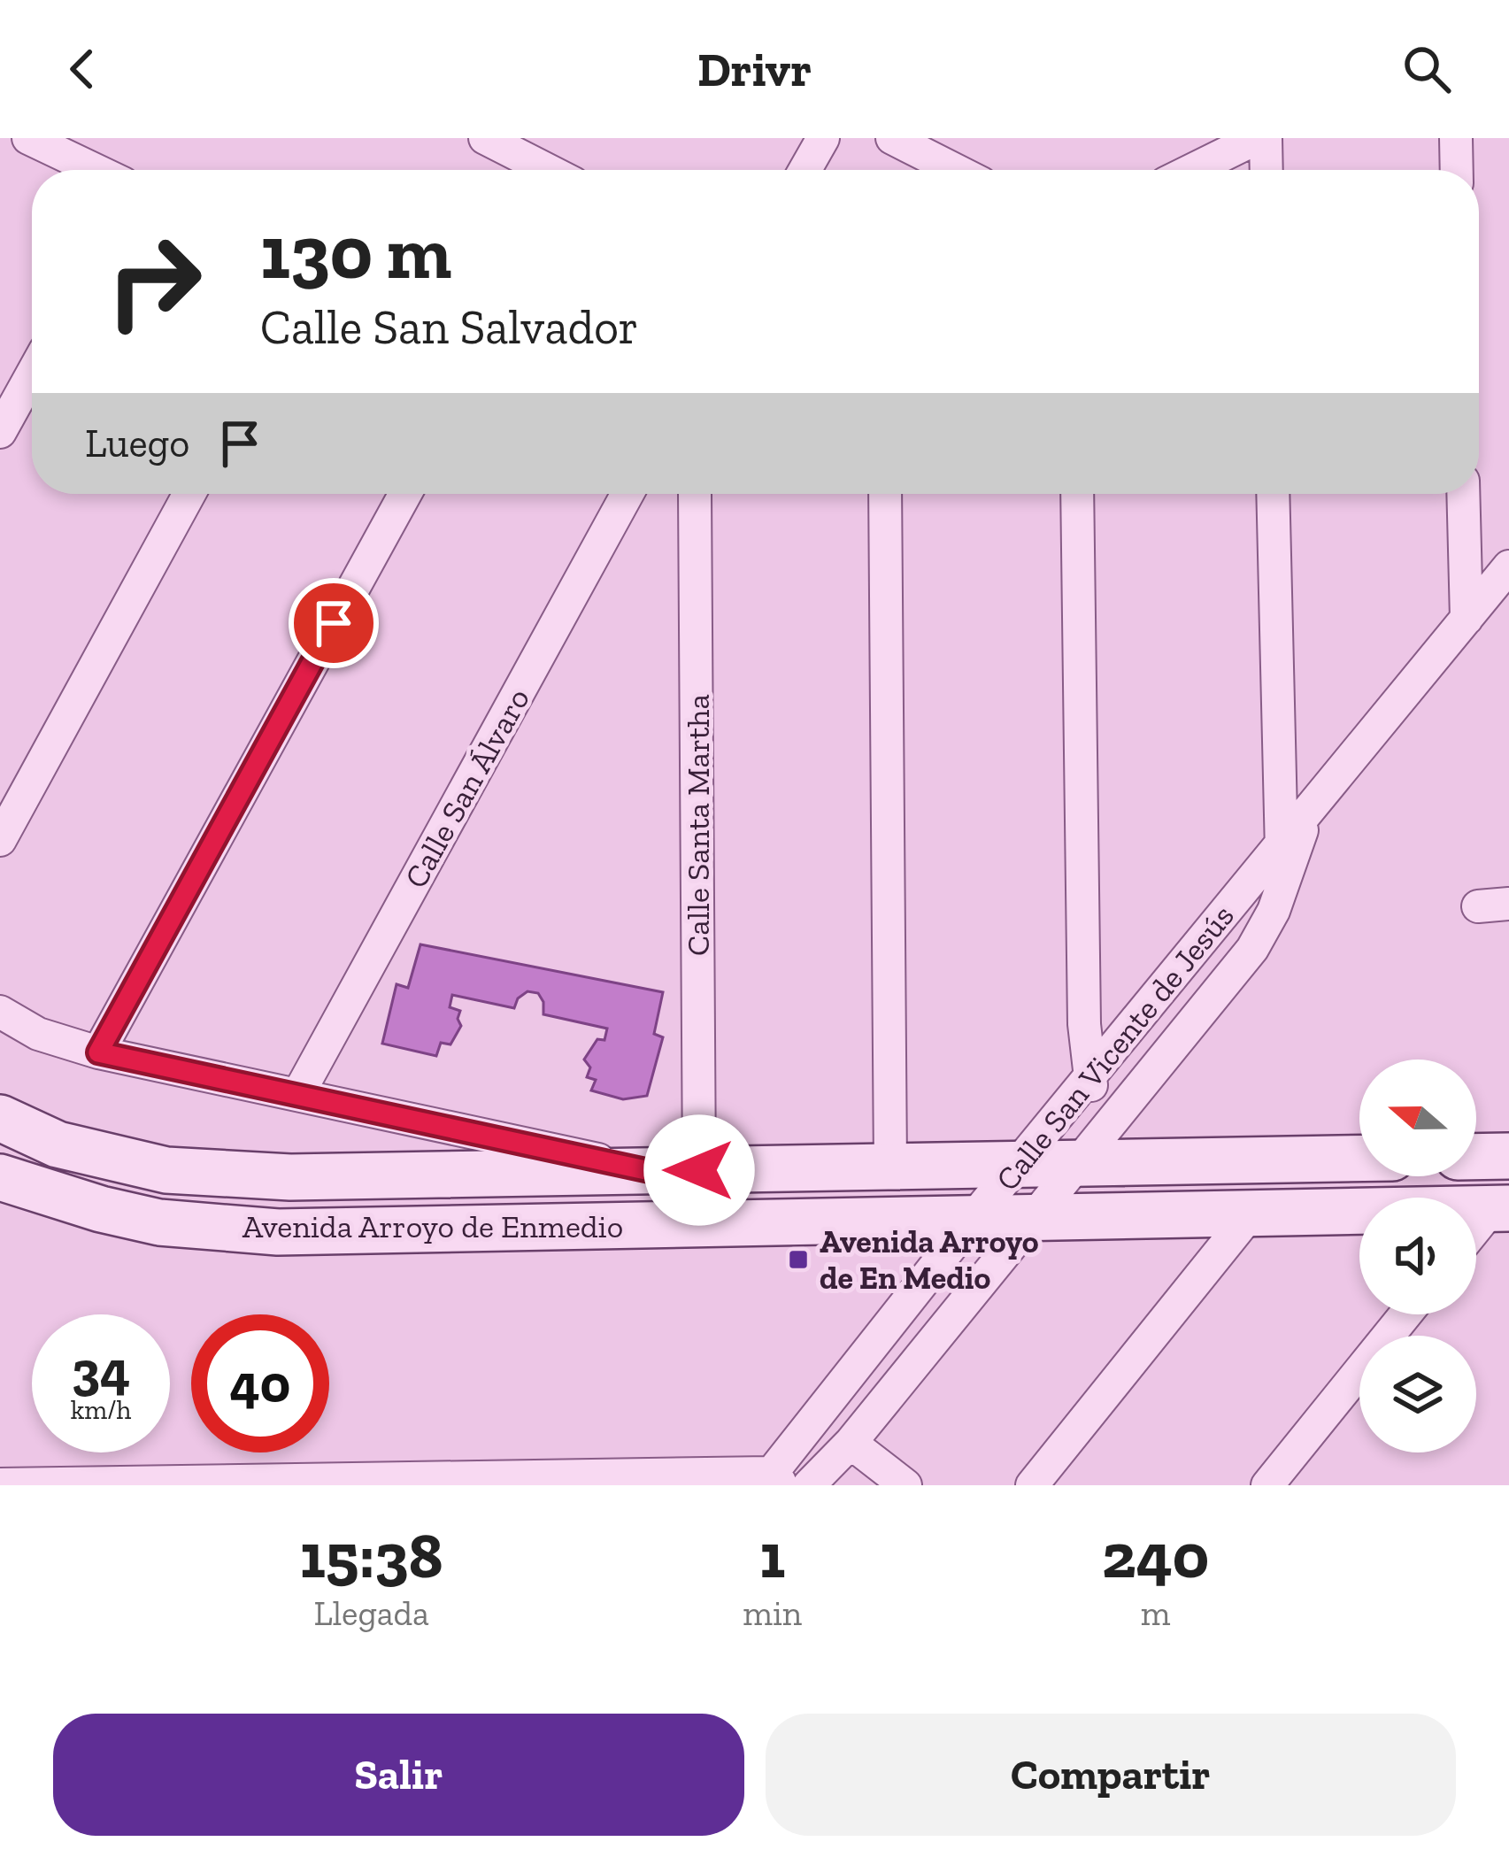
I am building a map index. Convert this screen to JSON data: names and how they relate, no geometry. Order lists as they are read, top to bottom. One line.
{"streets":{"street":["Calle San Álvaro","Calle Santa Martha","Calle San Vicente de Jesús","Avenida Arroyo de Enmedio"]},"crossings":[["Calle Santa Martha","Avenida Arroyo de Enmedio"],["Calle San Vicente de Jesús","Avenida Arroyo de Enmedio"]],"places":{"transit":["Avenida Arroyo de En Medio"]},"north":"left","page":{"header":"Drivr","turn":["130 m","Calle San Salvador"],"then":"Luego","speed":"34 km/h","limit":"40","eta":["15:38","Llegada","1","min","240","m"],"buttons":["Salir","Compartir"]}}
